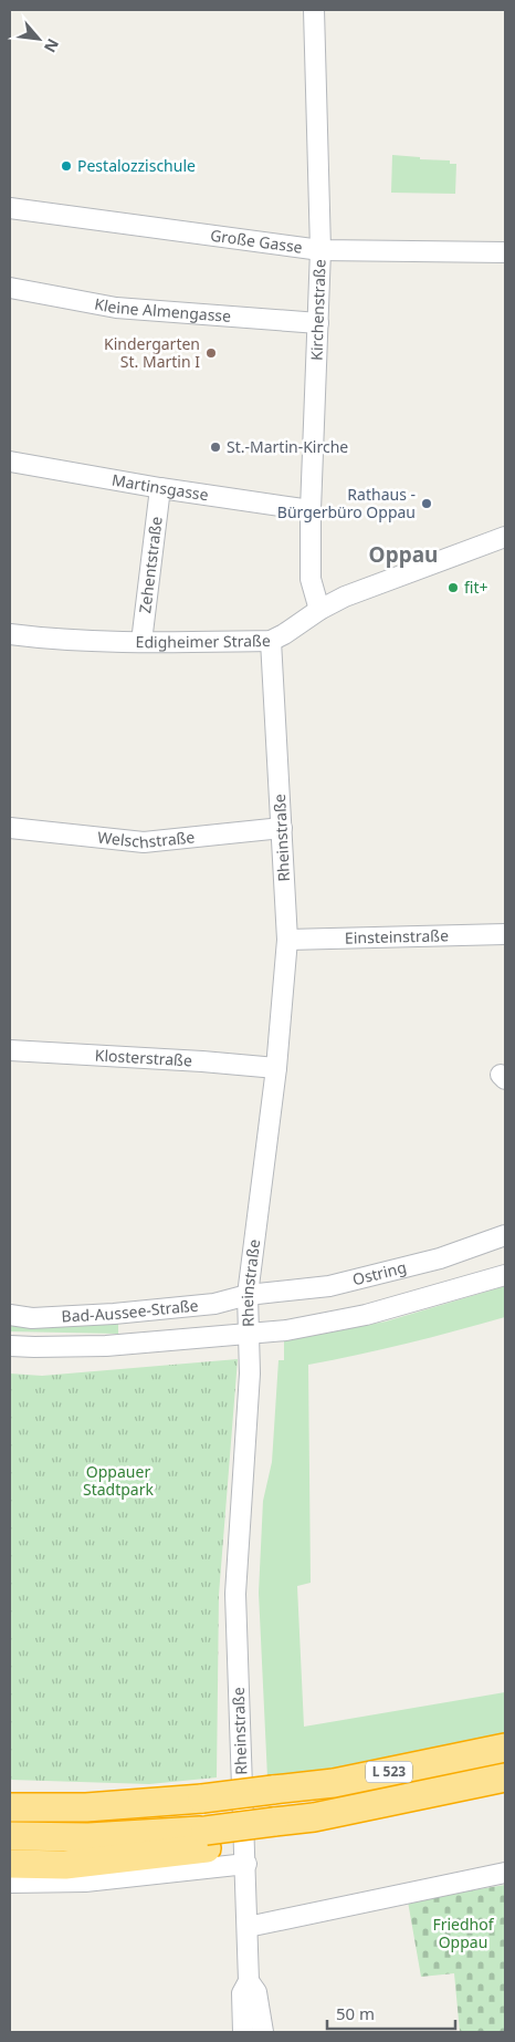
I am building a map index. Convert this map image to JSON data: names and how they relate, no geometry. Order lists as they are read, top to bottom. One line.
{"streets":{"highway":["L 523"],"street":["Große Gasse","Kleine Almengasse","Kirchenstraße","Martinsgasse","Zehentstraße","Edigheimer Straße","Welschstraße","Rheinstraße","Einsteinstraße","Klosterstraße","Ostring","Bad-Aussee-Straße"]},"crossings":[["Große Gasse","Kirchenstraße"],["Kleine Almengasse","Kirchenstraße"],["Kirchenstraße","Martinsgasse"],["Kirchenstraße","Edigheimer Straße"],["Martinsgasse","Zehentstraße"],["Zehentstraße","Edigheimer Straße"],["Edigheimer Straße","Rheinstraße"],["Welschstraße","Rheinstraße"],["Rheinstraße","Einsteinstraße"],["Rheinstraße","Klosterstraße"],["Rheinstraße","Ostring"],["Rheinstraße","Bad-Aussee-Straße"],["Ostring","Bad-Aussee-Straße"]],"districts":["Oppau"],"parks":["Oppauer Stadtpark","Friedhof Oppau"],"places":["Pestalozzischule","Kindergarten St. Martin I","St.-Martin-Kirche","Rathaus - Bürgerbüro Oppau","fit+"],"scale_bar":"50 m","north":"bottom right"}
